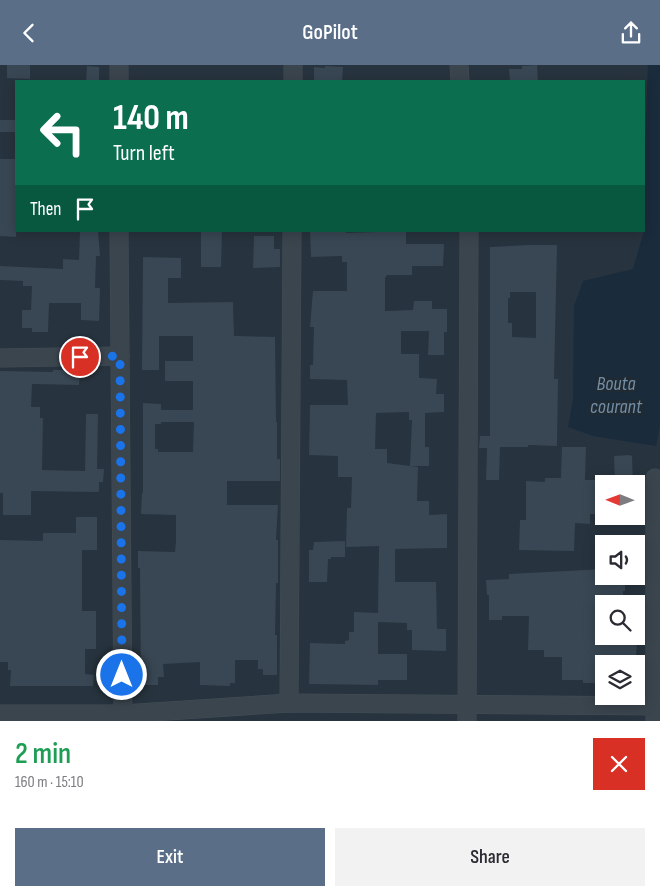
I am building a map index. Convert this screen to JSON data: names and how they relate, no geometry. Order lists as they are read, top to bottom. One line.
{"water":["Bouta courant"],"north":"left","page":{"header":"GoPilot","turn":["140 m","Turn left"],"then":"Then","heading":["2 min","160 m · 15:10"],"buttons":["Exit","Share"]}}
